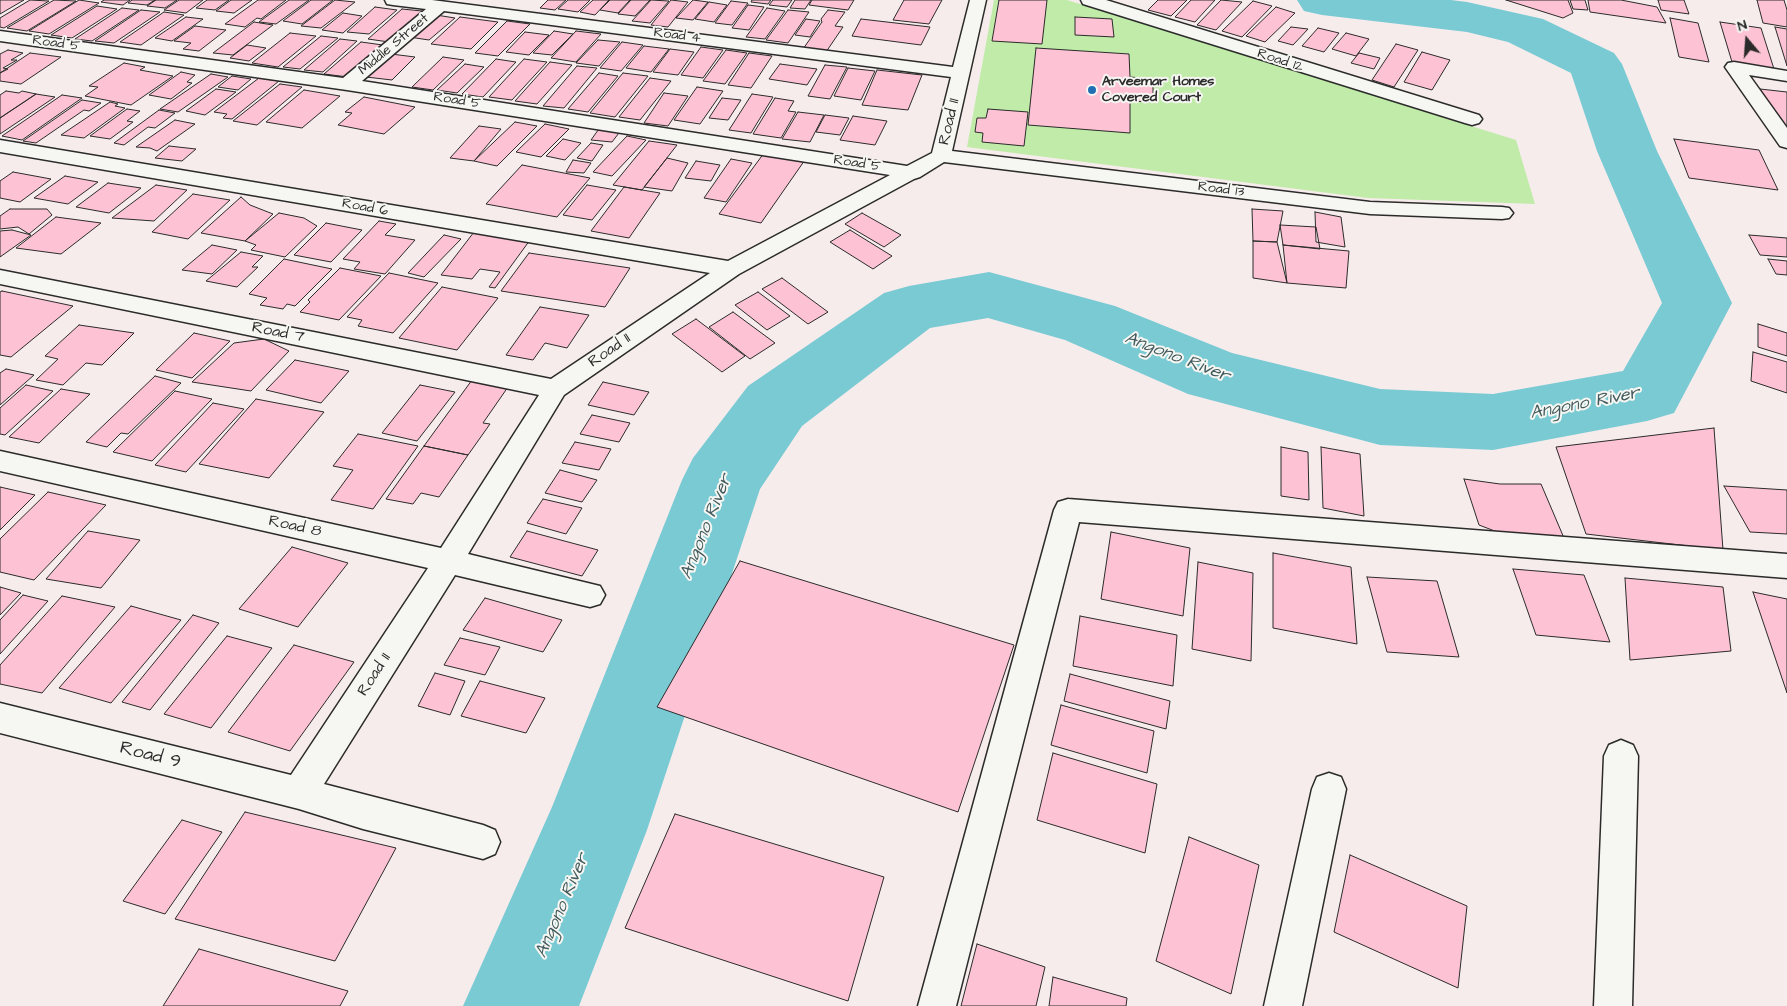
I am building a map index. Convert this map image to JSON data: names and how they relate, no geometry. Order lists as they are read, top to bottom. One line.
{"streets":{"street":["Road 4","Road 5","Middle Street","Road 12","Road 11","Road 13","Road 6","Road 7","Road 8","Road 9"]},"crossings":[["Road 4","Middle Street"],["Road 4","Road 11"],["Road 5","Middle Street"],["Road 5","Road 11"],["Road 11","Road 13"],["Road 11","Road 6"],["Road 11","Road 7"],["Road 11","Road 8"],["Road 11","Road 9"]],"water":["Angono River"],"places":["Arveemar Homes Covered Court"],"north":"top"}
